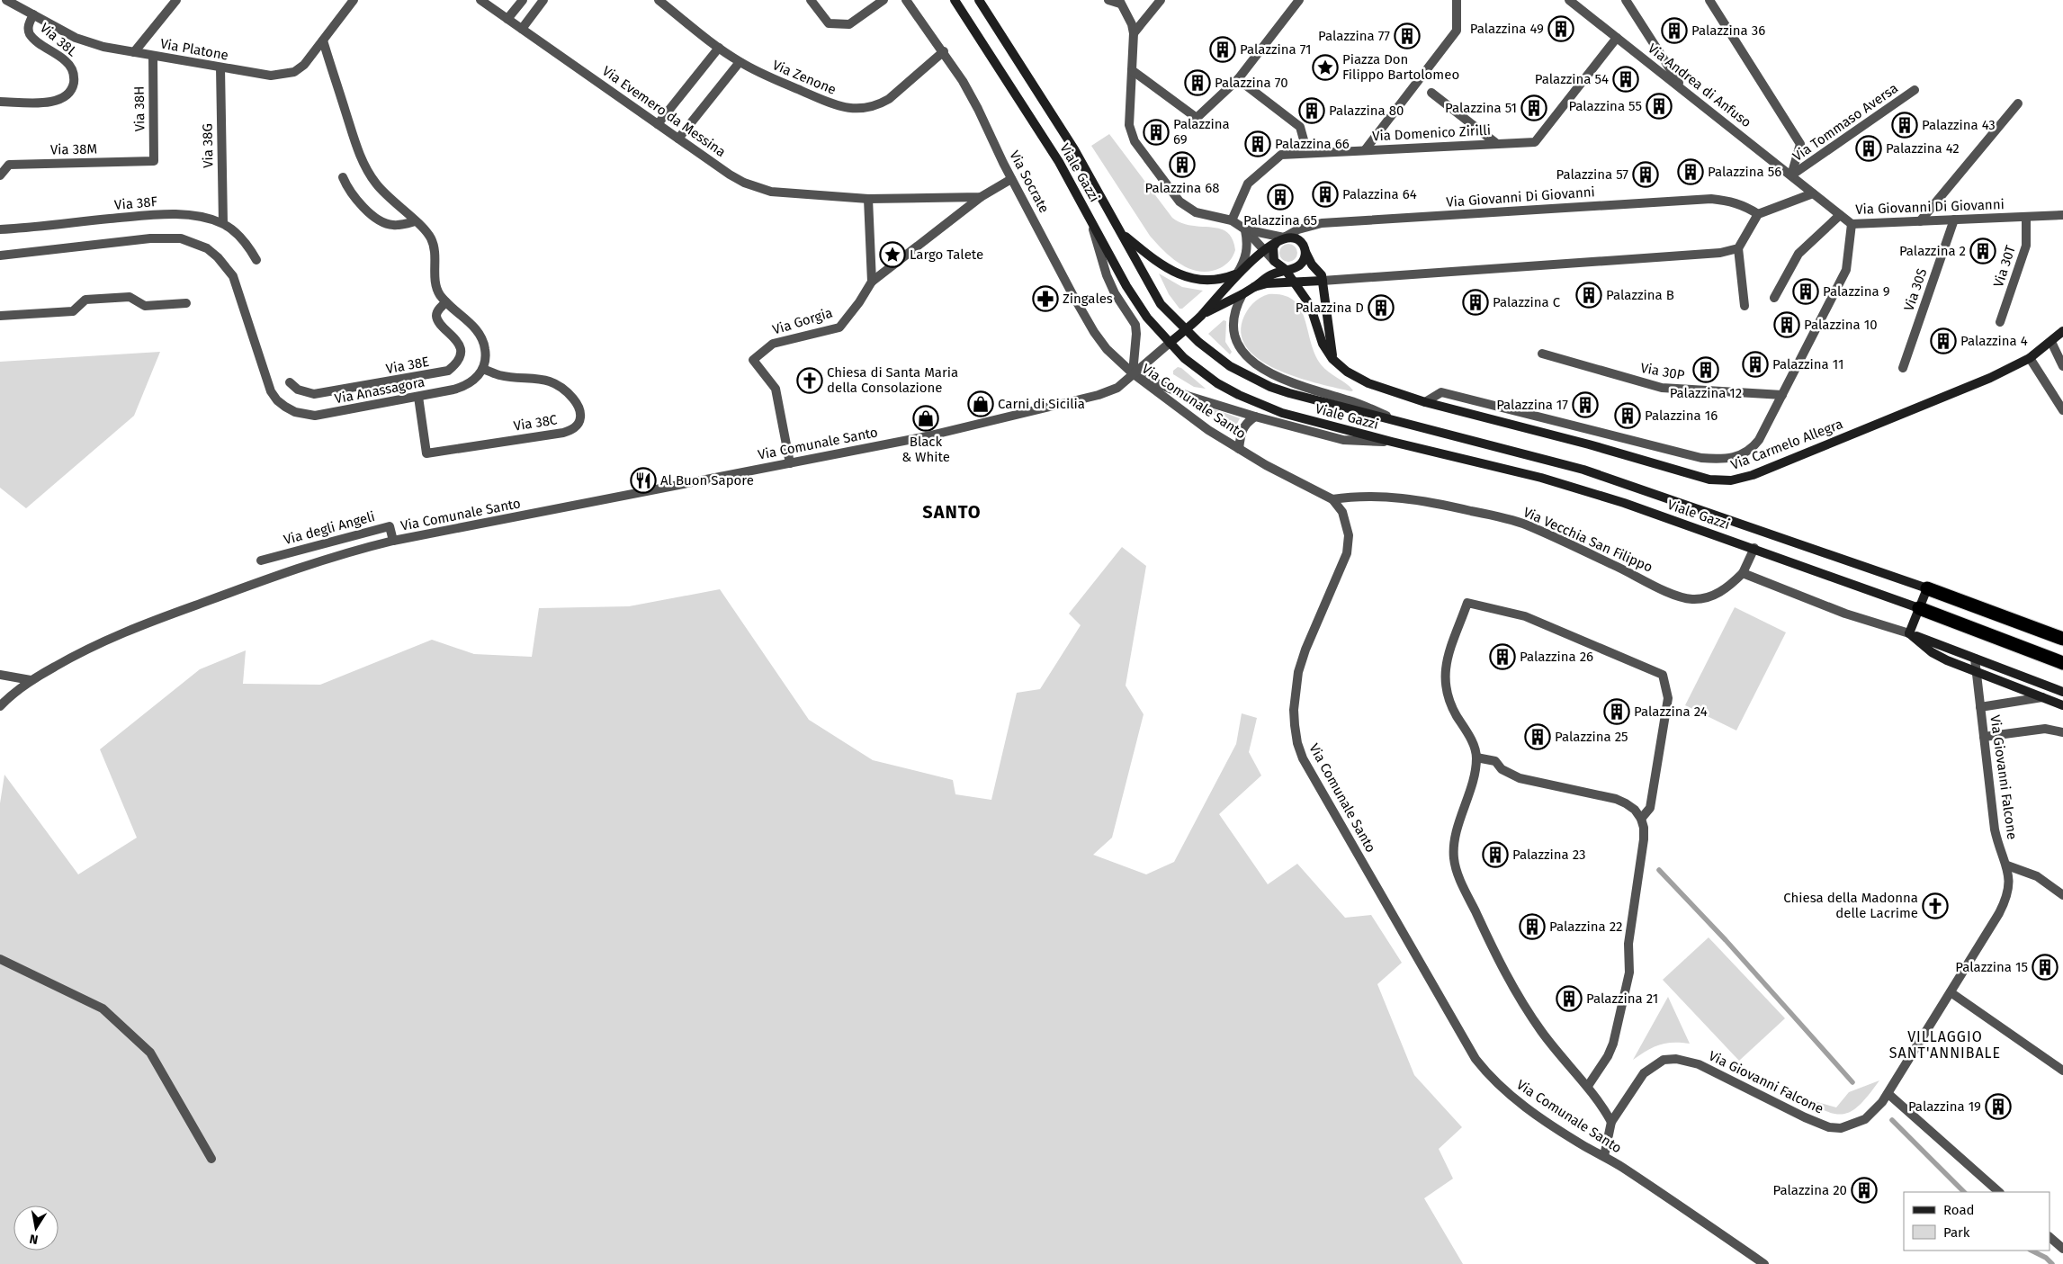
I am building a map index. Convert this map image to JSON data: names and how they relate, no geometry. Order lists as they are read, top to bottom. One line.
{"streets":{"main road":["Viale Gazzi","Via Carmelo Allegra"],"street":["Via 38L","Via Platone","Via Zenone","Via Andrea di Anfuso","Via 38H","Via Evemero da Messina","Via Tommaso Aversa","Via Domenico Zirilli","Via 38G","Via 38M","Via Socrate","Via Giovanni Di Giovanni","Via 38F","Via 30T","Via 30S","Via Gorgia","Via 38E","Via 30P","Via Anassagora","Via Comunale Santo","Via 38C","Via degli Angeli","Via Vecchia San Filippo","Via Giovanni Falcone"]},"crossings":[["Via 38L","Via Platone"],["Via Platone","Via 38H"],["Via Platone","Via 38G"],["Via Zenone","Via Socrate"],["Via Andrea di Anfuso","Via Tommaso Aversa"],["Via Andrea di Anfuso","Via Domenico Zirilli"],["Via Andrea di Anfuso","Via Giovanni Di Giovanni"],["Via 38H","Via 38M"],["Via 38G","Via 38F"],["Viale Gazzi","Via Vecchia San Filippo"],["Via Socrate","Via Comunale Santo"],["Via Giovanni Di Giovanni","Via 30T"],["Via Giovanni Di Giovanni","Via 30S"],["Via Giovanni Di Giovanni","Via Carmelo Allegra"],["Via Gorgia","Via Comunale Santo"],["Via 30P","Via Carmelo Allegra"],["Via Anassagora","Via 38C"],["Via Comunale Santo","Via degli Angeli"],["Via Comunale Santo","Via Vecchia San Filippo"],["Via Comunale Santo","Via Giovanni Falcone"]],"districts":["SANTO","VILLAGGIO SANT'ANNIBALE"],"places":{"building":["Palazzina 49","Palazzina 36","Palazzina 77","Palazzina 71","Palazzina 54","Palazzina 70","Palazzina 55","Palazzina 51","Palazzina 80","Palazzina 43","Palazzina 69","Palazzina 66","Palazzina 42","Palazzina 68","Palazzina 56","Palazzina 57","Palazzina 64","Palazzina 65","Palazzina 2","Palazzina 9","Palazzina B","Palazzina C","Palazzina D","Palazzina 10","Palazzina 4","Palazzina 11","Palazzina 12","Palazzina 17","Palazzina 16","Palazzina 26","Palazzina 24","Palazzina 25","Palazzina 23","Palazzina 22","Palazzina 15","Palazzina 21","Palazzina 19","Palazzina 20"],"place":["Piazza Don Filippo Bartolomeo","Largo Talete"],"pharmacy":["Zingales"],"church":["Chiesa di Santa Maria della Consolazione","Chiesa della Madonna delle Lacrime"],"shop":["Carni di Sicilia","Black & White"],"restaurant":["Al Buon Sapore"]},"legend":["Road","Park"],"north":"bottom"}
